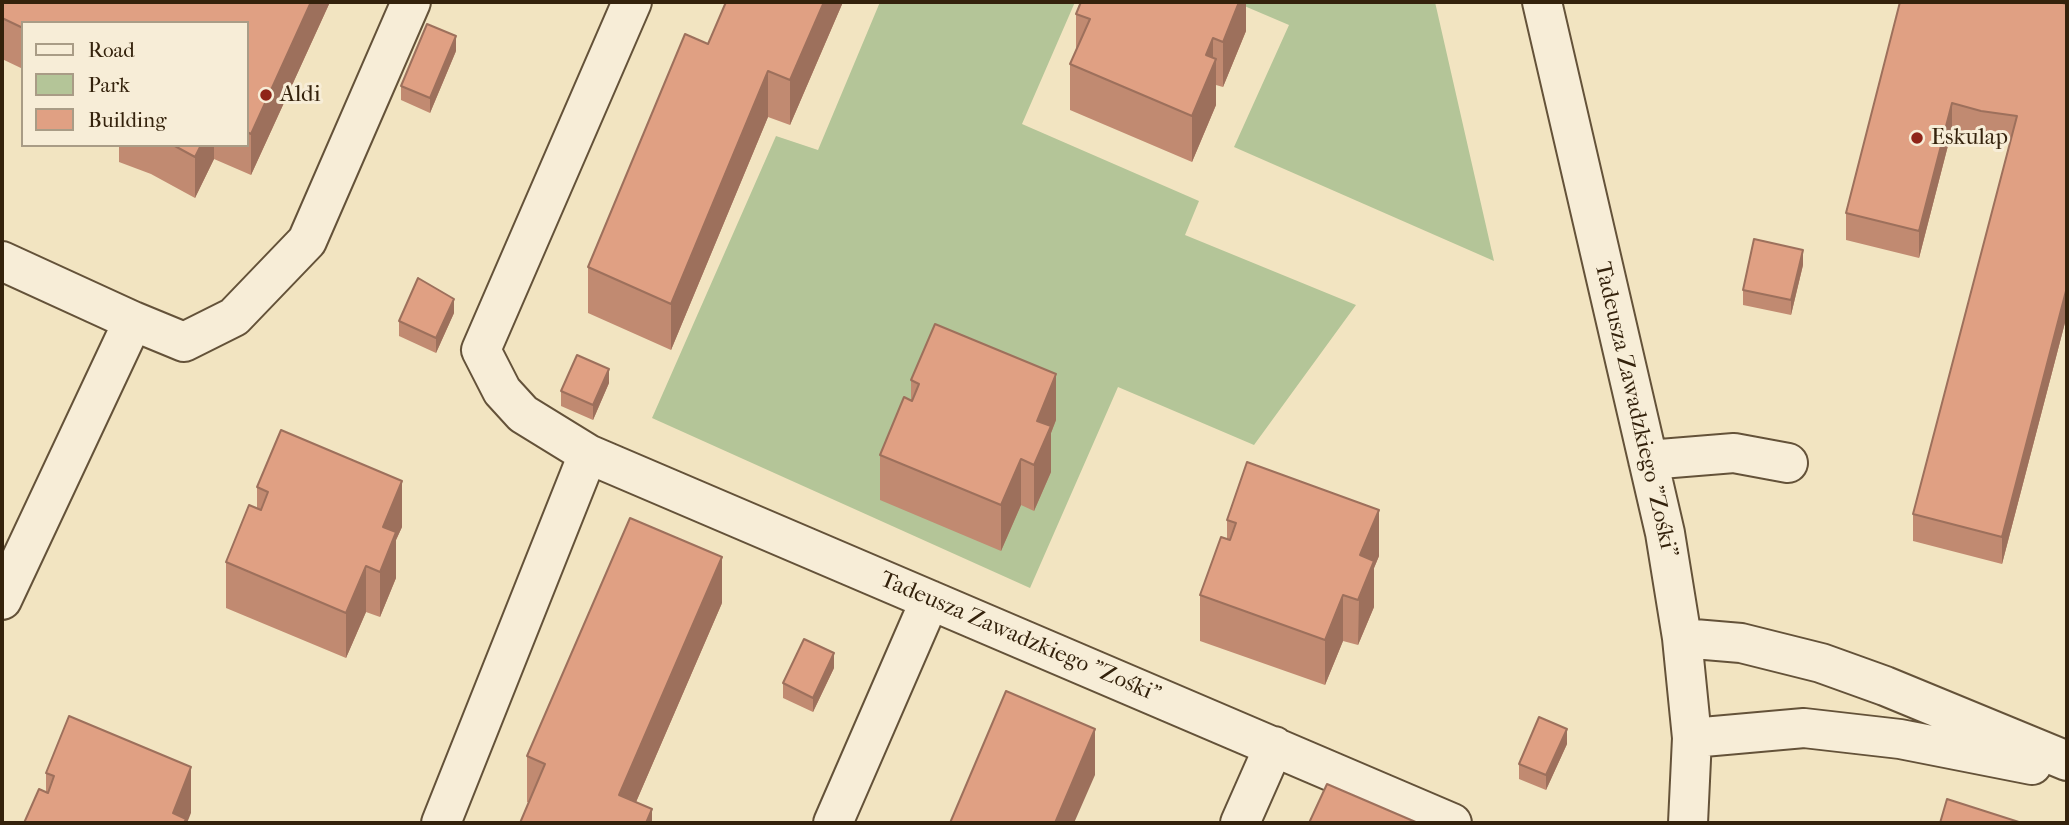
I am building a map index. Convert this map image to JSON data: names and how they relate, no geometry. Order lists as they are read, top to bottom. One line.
{"streets":{"street":["Tadeusza Zawadzkiego \"Zośki\""]},"places":["Aldi","Eskulap"],"legend":["Road","Park","Building"]}
